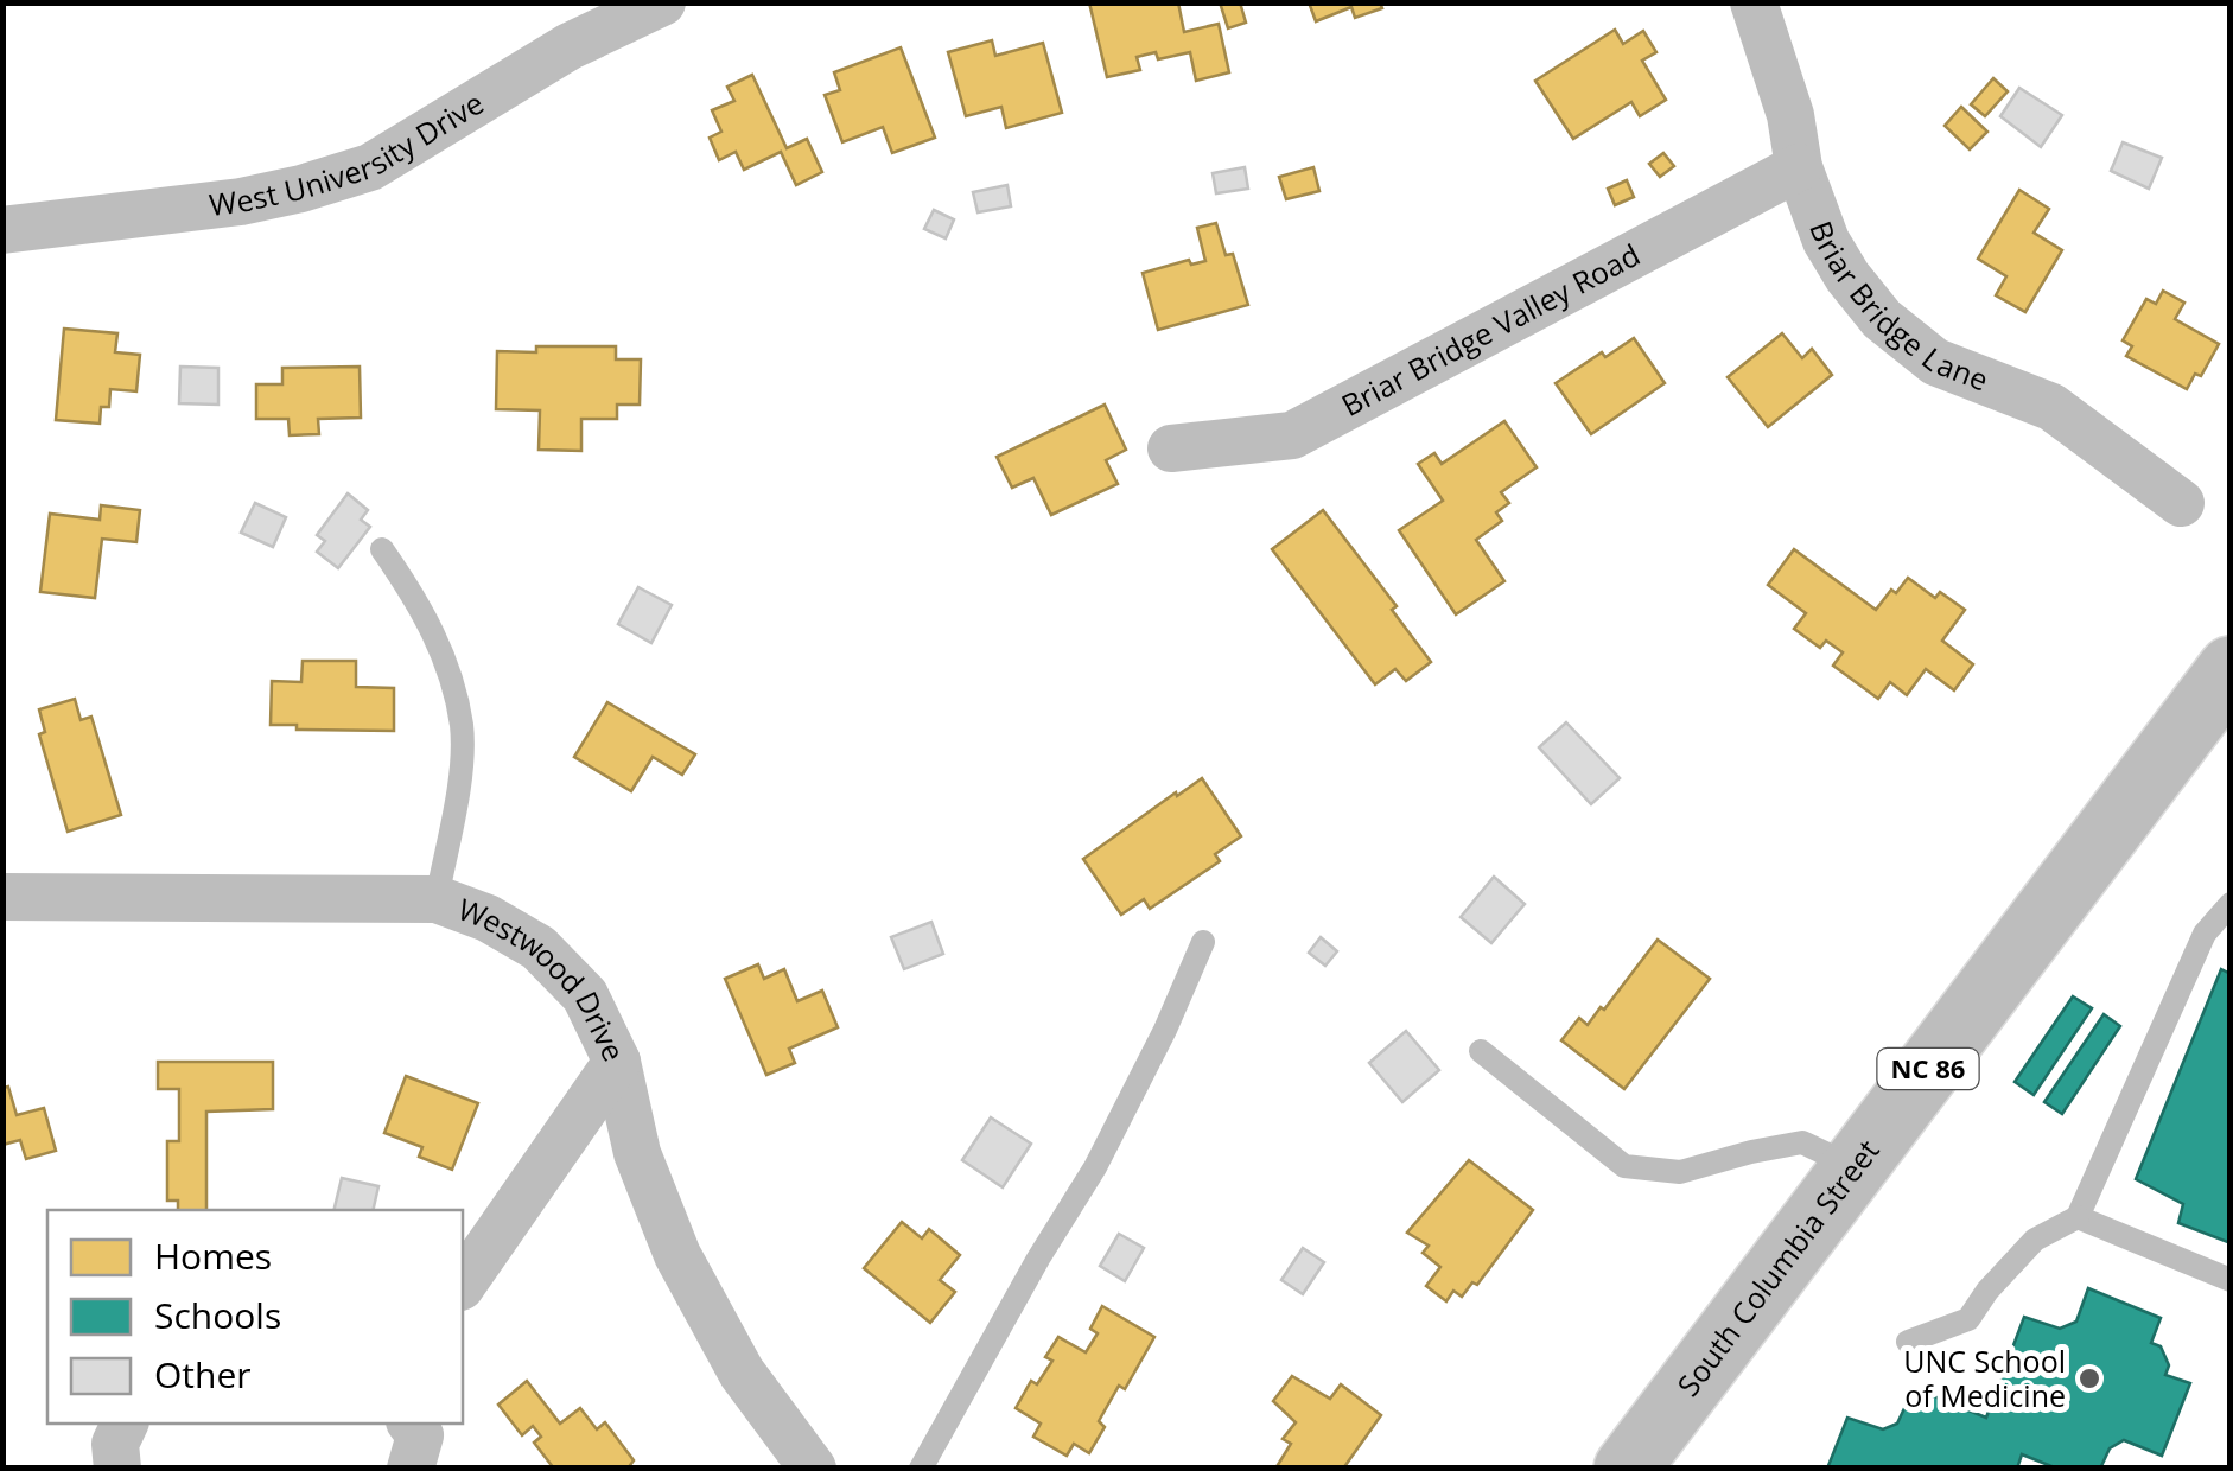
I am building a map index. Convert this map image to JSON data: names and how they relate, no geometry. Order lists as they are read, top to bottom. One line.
{"streets":{"main road":["NC 86","South Columbia Street"],"street":["West University Drive","Briar Bridge Lane","Briar Bridge Valley Road","Westwood Drive"]},"crossings":[["Briar Bridge Lane","Briar Bridge Valley Road"]],"places":["UNC School of Medicine"],"legend":["Homes","Schools","Other"]}
